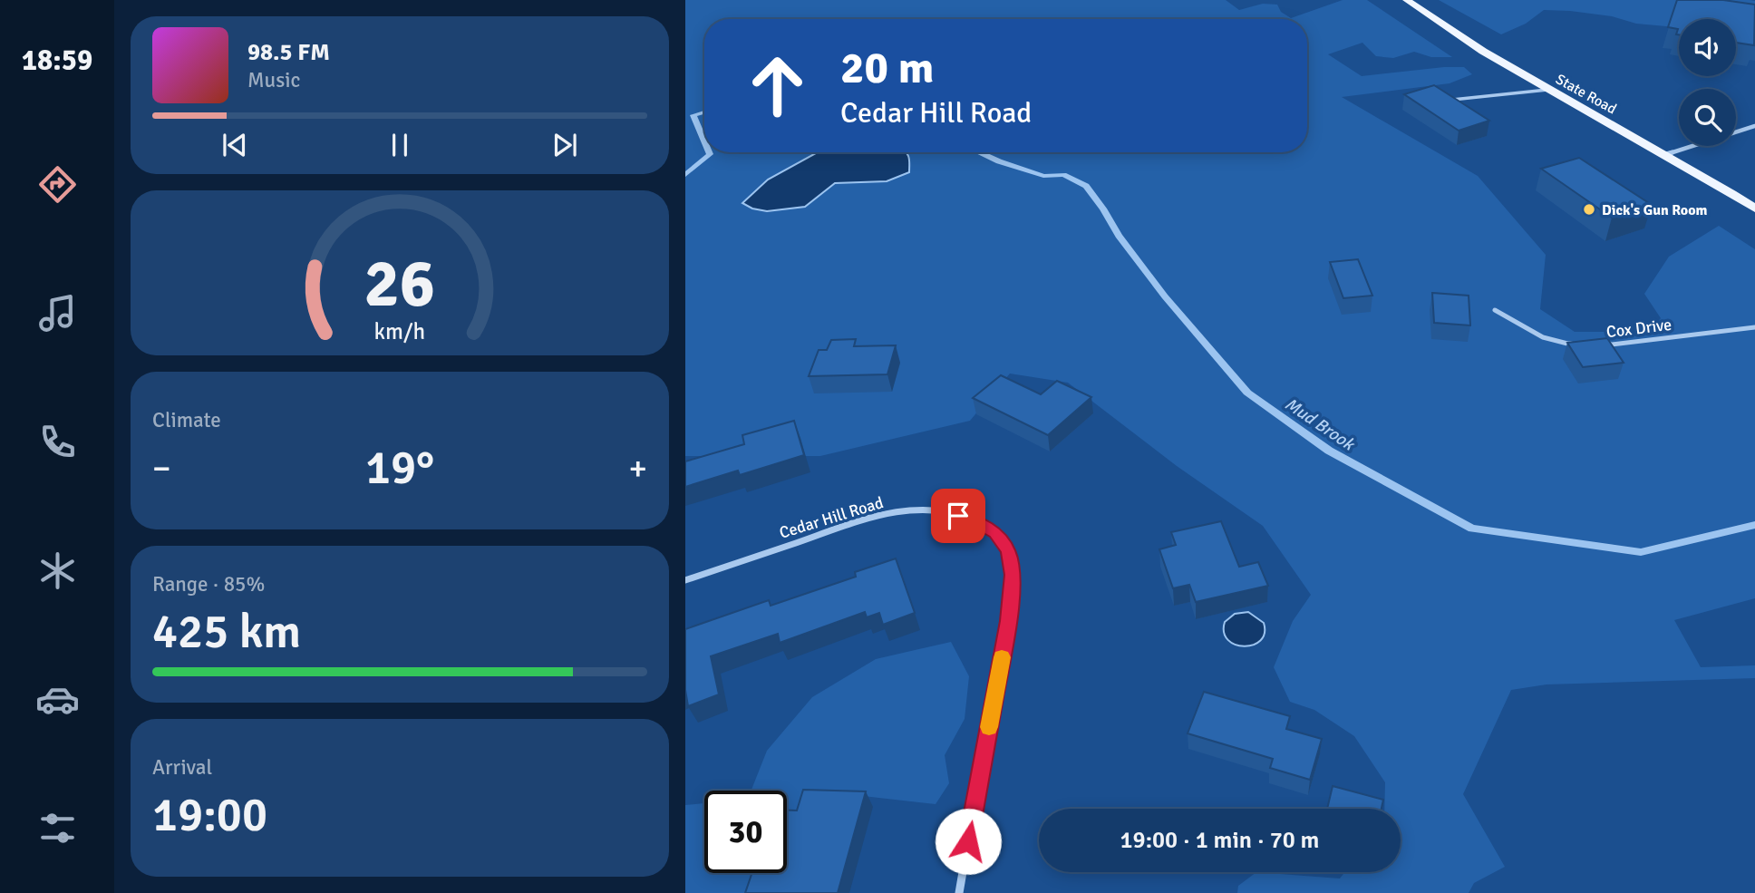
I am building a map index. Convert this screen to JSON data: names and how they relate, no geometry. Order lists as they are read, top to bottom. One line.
{"streets":{"main road":["State Road"],"street":["Cox Drive","Cedar Hill Road"]},"water":["Mud Brook"],"places":["Dick's Gun Room"],"page":{"tabs":"18:59","turn":["20 m","Cedar Hill Road"],"song":["98.5 FM","Music"],"tile":["Climate",["Range · 85%","425 km"],["Arrival","19:00"]],"heat":["−","19°","+"],"limit":"30","trip":"19:00 · 1 min · 70 m","gauge":["26","km/h"]}}
